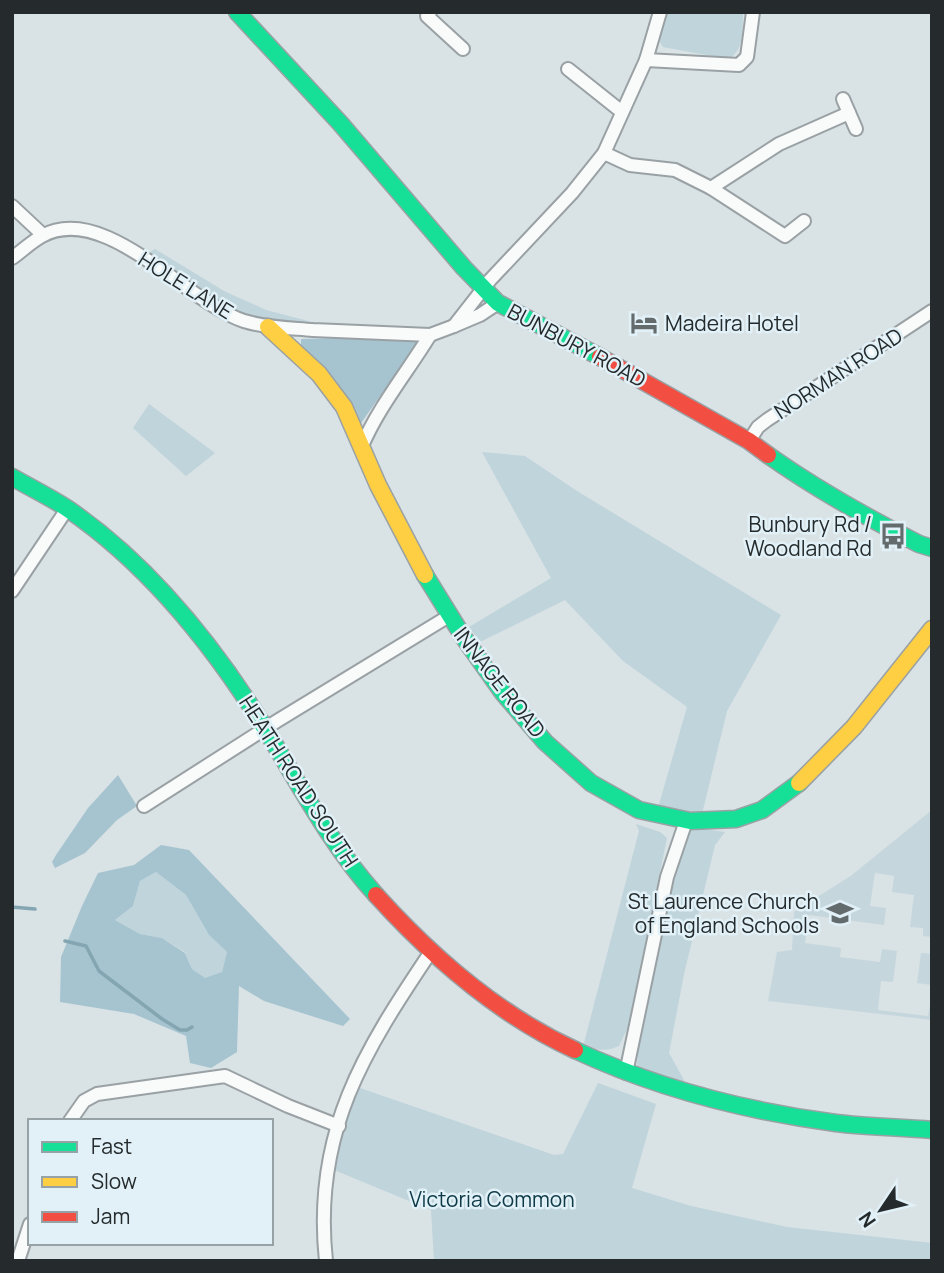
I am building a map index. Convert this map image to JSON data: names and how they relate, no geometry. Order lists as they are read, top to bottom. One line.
{"streets":{"street":["HOLE LANE","BUNBURY ROAD","NORMAN ROAD","INNAGE ROAD","HEATH ROAD SOUTH"]},"crossings":[["HOLE LANE","BUNBURY ROAD"],["HOLE LANE","INNAGE ROAD"],["BUNBURY ROAD","NORMAN ROAD"]],"parks":["Victoria Common"],"places":{"hotel":["Madeira Hotel"],"bus stop":["Bunbury Rd / Woodland Rd"],"school or university":["St Laurence Church of England Schools"]},"legend":["Fast","Slow","Jam"],"north":"bottom left"}
